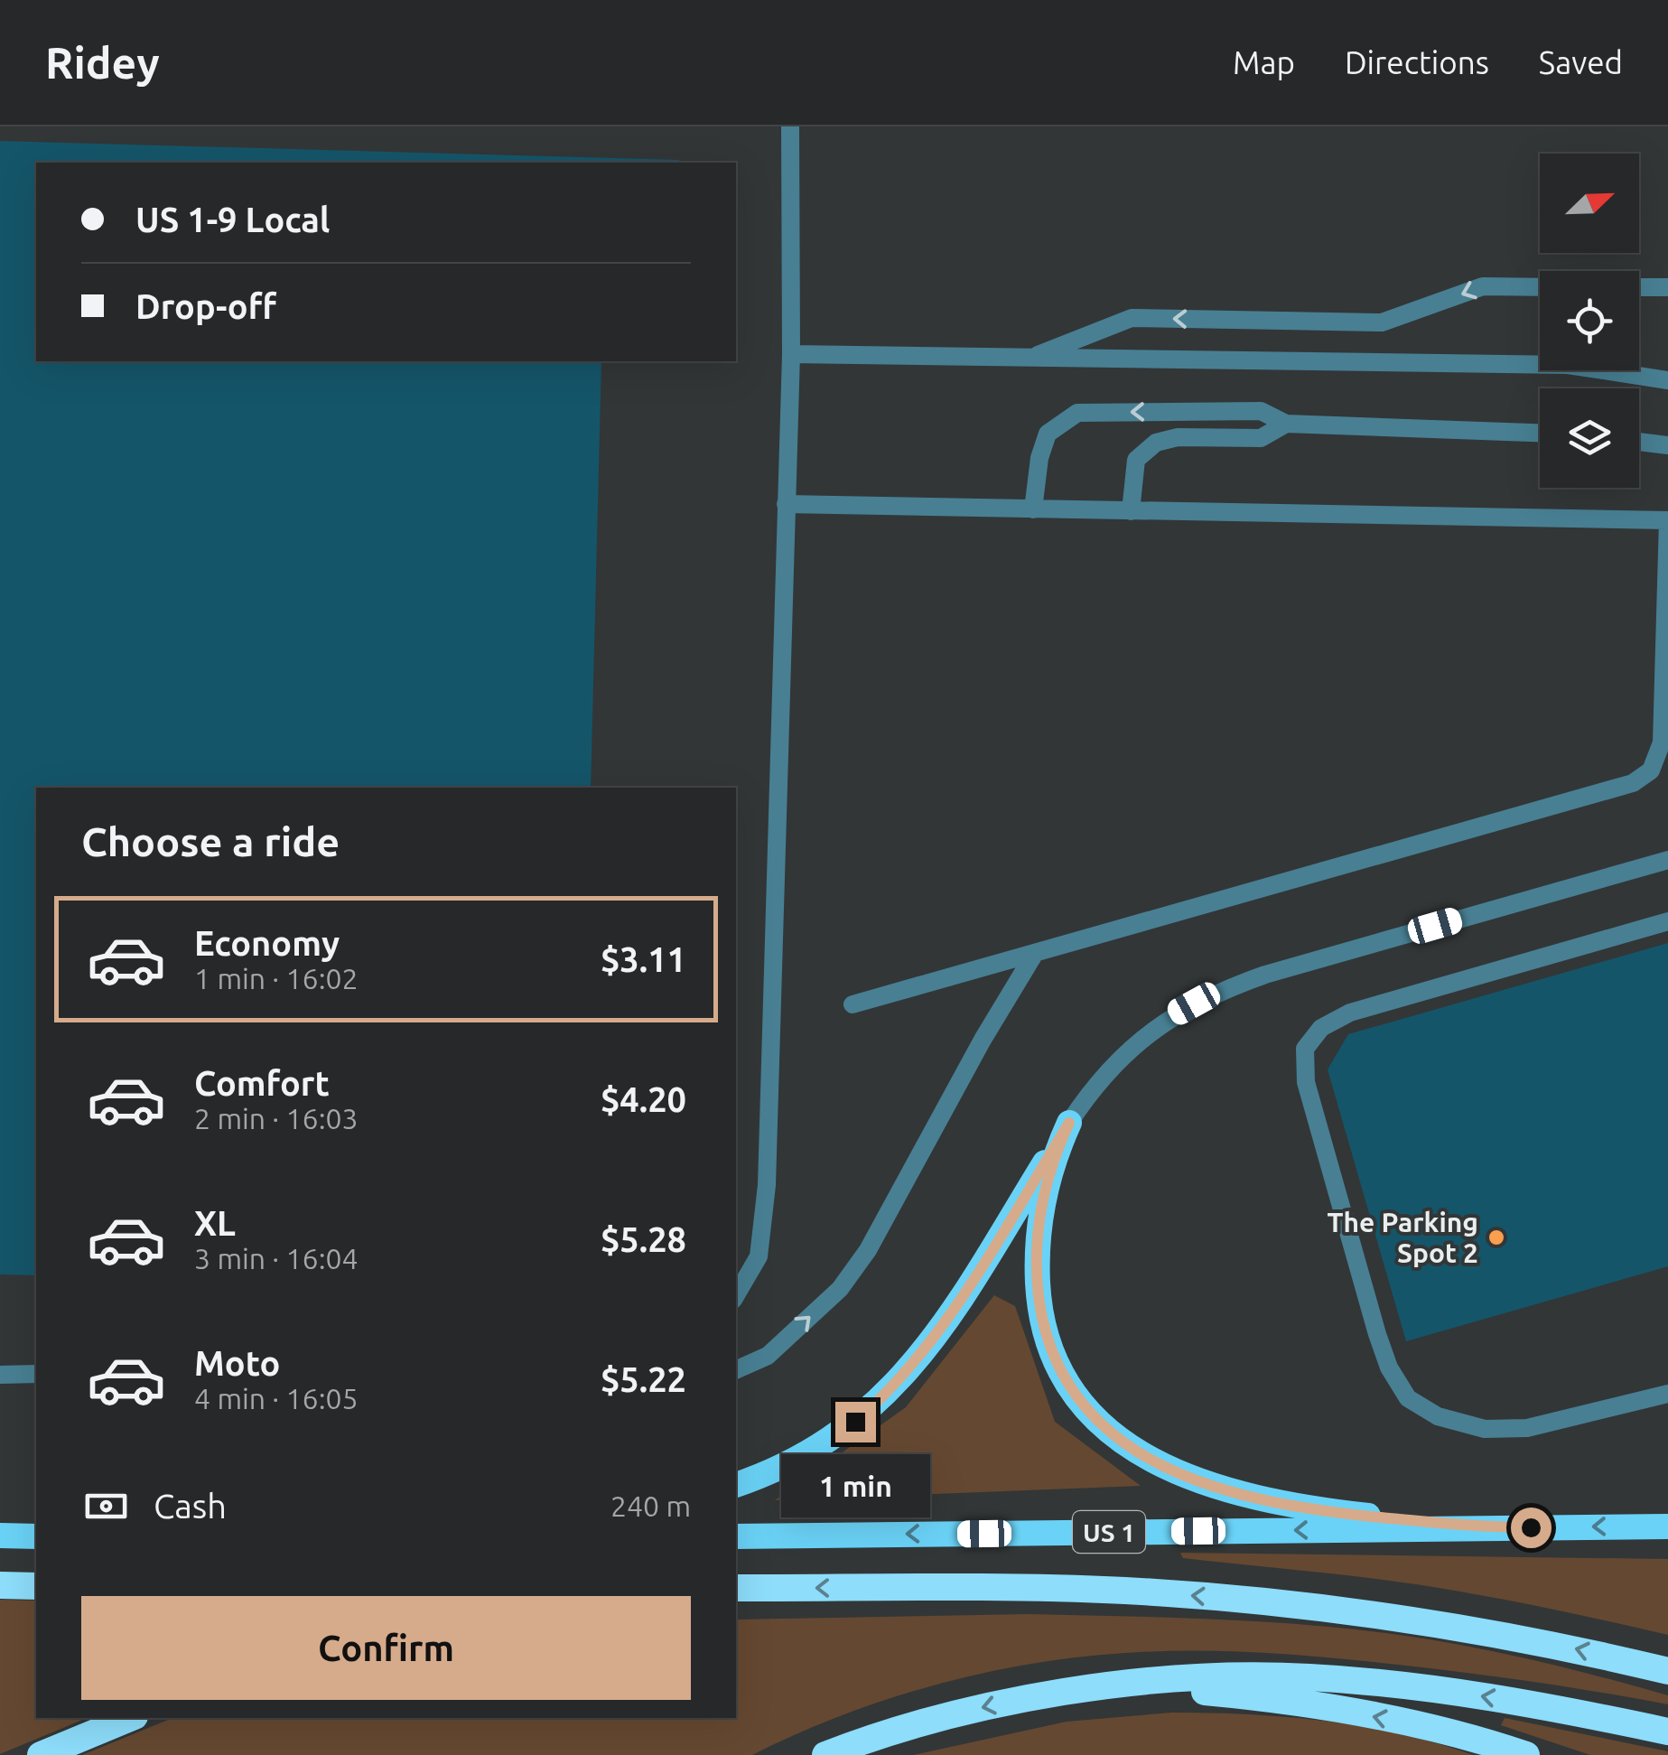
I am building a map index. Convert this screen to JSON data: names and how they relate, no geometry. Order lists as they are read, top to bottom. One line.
{"streets":{"highway":["US 1"]},"places":["The Parking Spot 2"],"north":"top right","page":{"header":"Ridey","nav":["Map","Directions","Saved"],"banner":["US 1-9 Local","Drop-off"],"heading":"Choose a ride","list":[{"name":"Economy","note":"1 min · 16:02","value":"$3.11"},{"name":"Comfort","note":"2 min · 16:03","value":"$4.20"},{"name":"XL","note":"3 min · 16:04","value":"$5.28"},{"name":"Moto","note":"4 min · 16:05","value":"$5.22"}],"bubble":"1 min","pay":["Cash","240 m"],"buttons":"Confirm"}}
